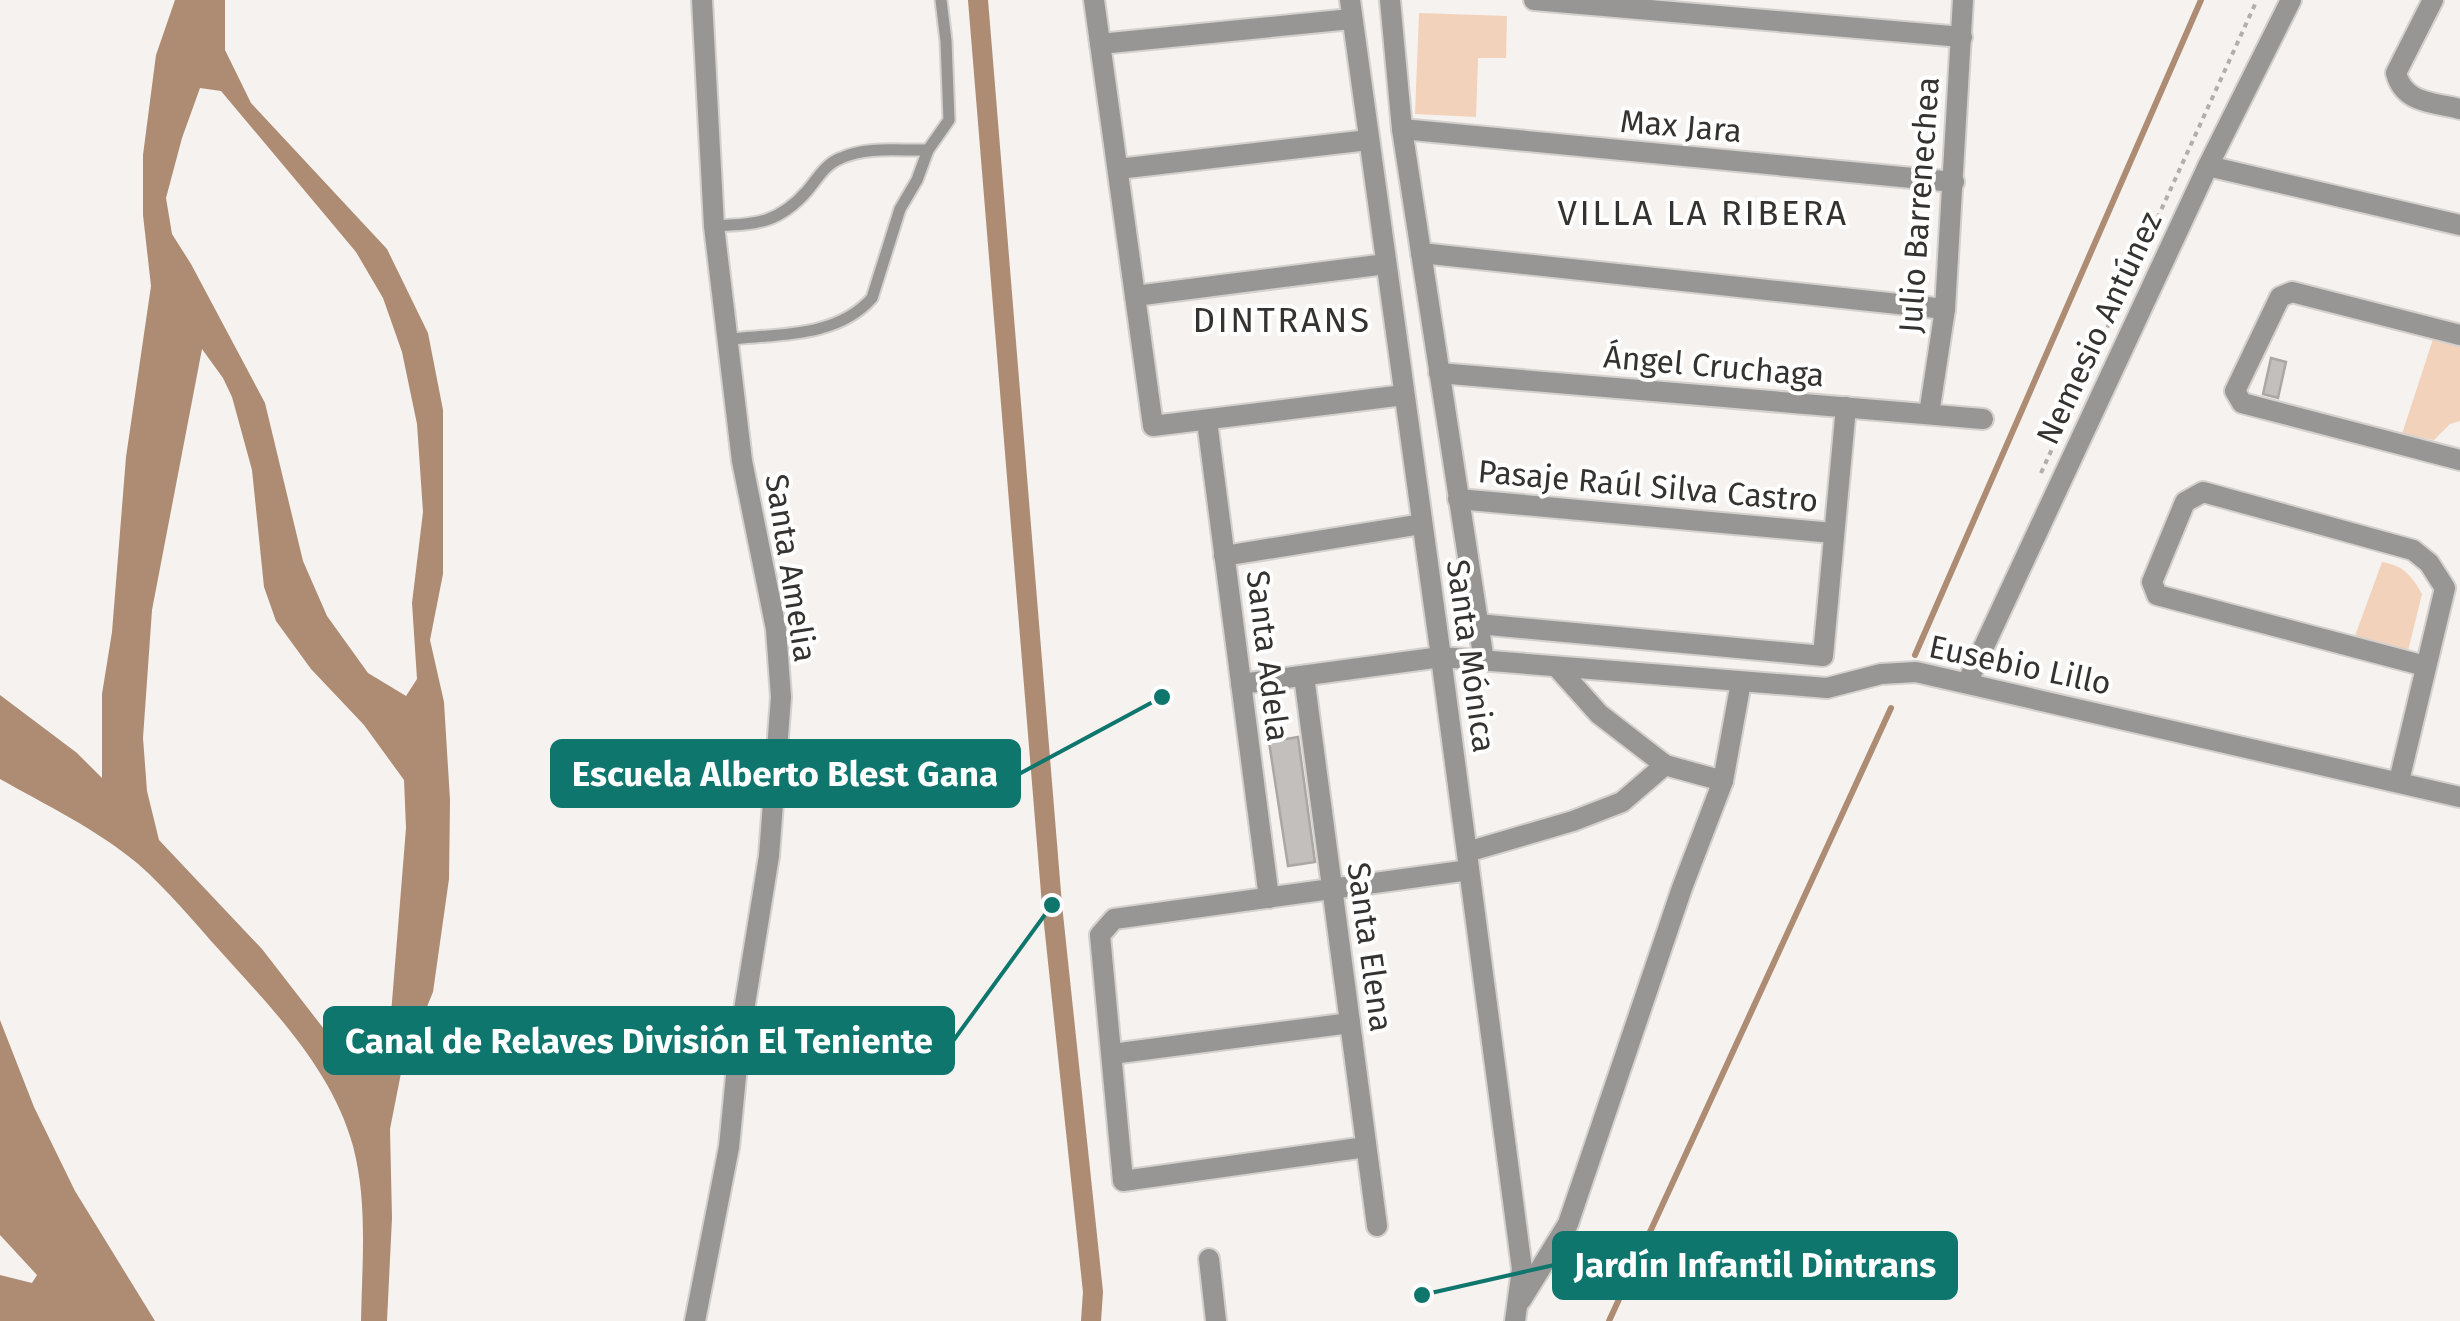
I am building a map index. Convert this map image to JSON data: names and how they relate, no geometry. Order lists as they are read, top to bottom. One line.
{"streets":{"street":["Max Jara","Julio Barrenechea","Nemesio Antúnez","Ángel Cruchaga","Pasaje Raúl Silva Castro","Santa Amelia","Santa Adela","Santa Mónica","Eusebio Lillo","Santa Elena"]},"crossings":[["Max Jara","Julio Barrenechea"],["Max Jara","Santa Mónica"],["Julio Barrenechea","Ángel Cruchaga"],["Nemesio Antúnez","Eusebio Lillo"],["Ángel Cruchaga","Santa Mónica"],["Pasaje Raúl Silva Castro","Santa Mónica"],["Santa Adela","Eusebio Lillo"],["Santa Mónica","Eusebio Lillo"],["Eusebio Lillo","Santa Elena"]],"districts":["VILLA LA RIBERA","DINTRANS"],"places":["Escuela Alberto Blest Gana","Canal de Relaves División El Teniente","Jardín Infantil Dintrans"]}
